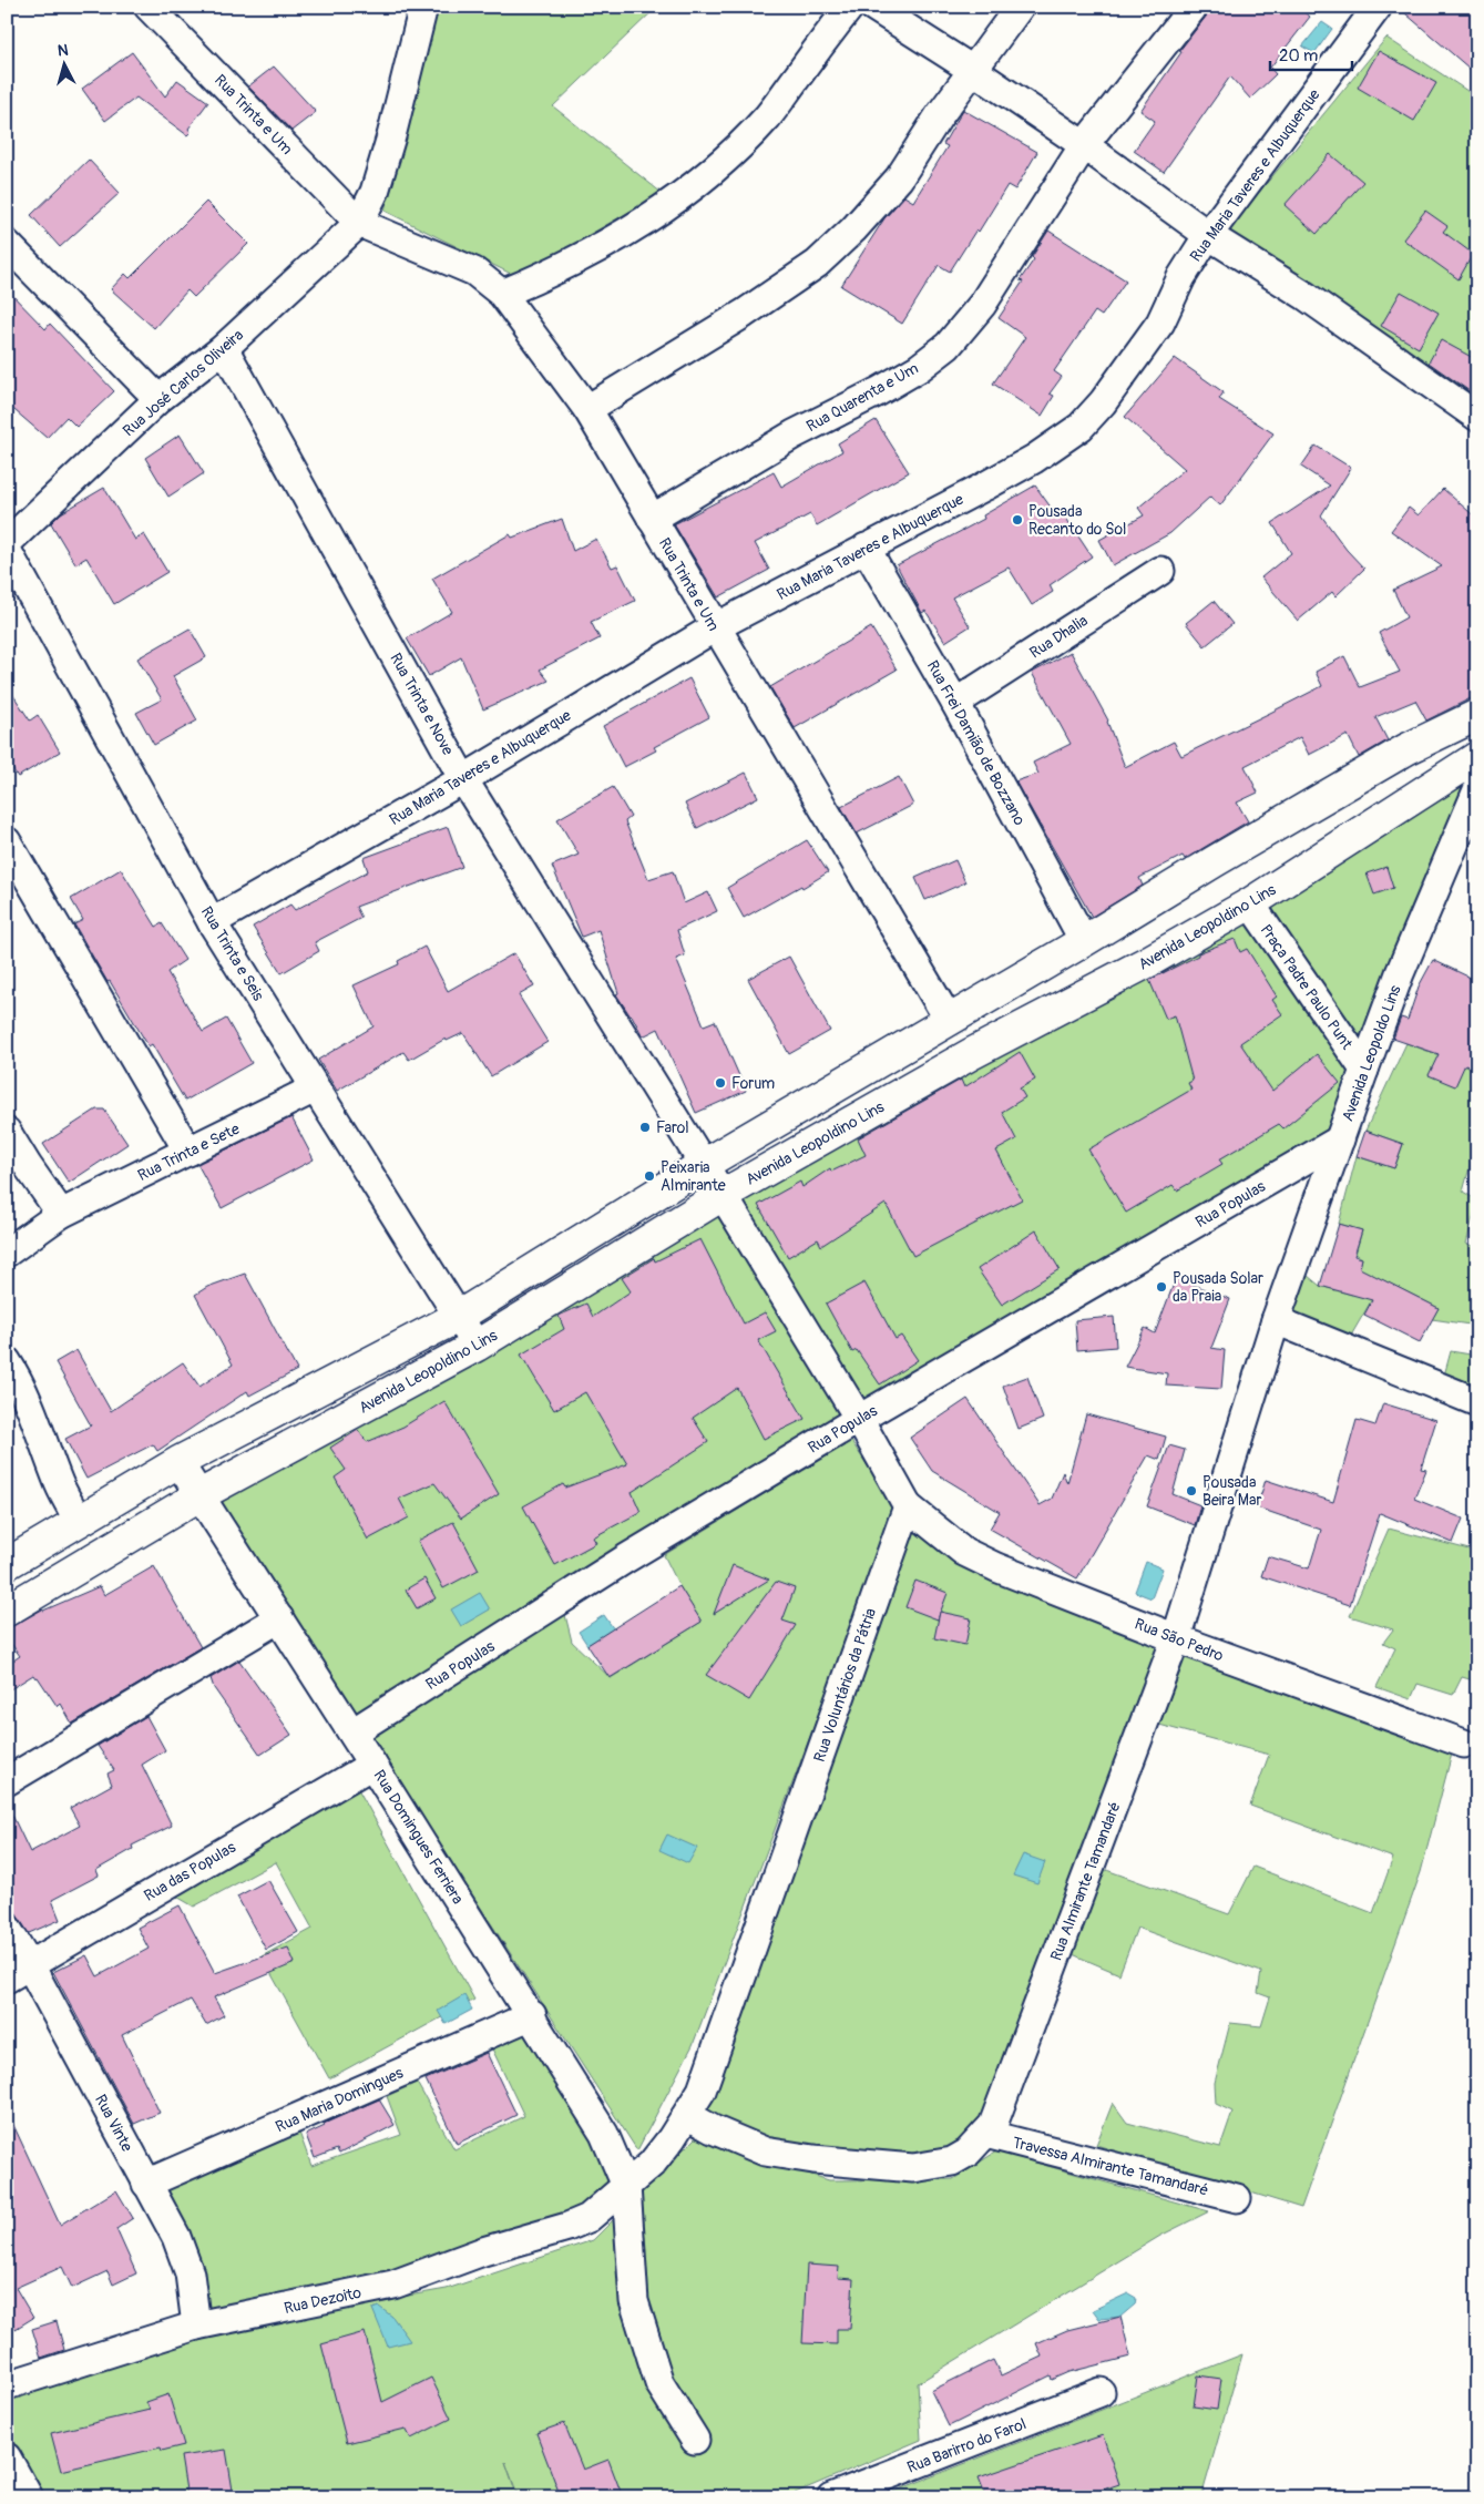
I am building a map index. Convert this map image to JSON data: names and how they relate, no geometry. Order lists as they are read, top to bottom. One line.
{"streets":{"main road":["Avenida Leopoldino Lins"],"street":["Rua Trinta e Um","Rua Maria Taveres e Albuquerque","Rua José Carlos Oliveira","Rua Quarenta e Um","Rua Dhalia","Rua Trinta e Nove","Rua Frei Damião de Bozzano","Rua Trinta e Seis","Praça Padre Paulo Punt","Avenida Leopoldo Lins","Rua Trinta e Sete","Rua Populas","Rua São Pedro","Rua Voluntários da Pátria","Rua Domingues Ferriera","Rua das Populas","Rua Almirante Tamandaré","Rua Maria Domingues","Rua Vinte","Travessa Almirante Tamandaré","Rua Dezoito","Rua Barirro do Farol"]},"crossings":[["Rua Trinta e Um","Rua Maria Taveres e Albuquerque"],["Rua Trinta e Um","Rua José Carlos Oliveira"],["Rua Trinta e Um","Rua Quarenta e Um"],["Rua Maria Taveres e Albuquerque","Rua Trinta e Nove"],["Rua Maria Taveres e Albuquerque","Rua Frei Damião de Bozzano"],["Rua Maria Taveres e Albuquerque","Rua Trinta e Seis"],["Rua José Carlos Oliveira","Rua Trinta e Nove"],["Rua Dhalia","Rua Frei Damião de Bozzano"],["Rua Trinta e Nove","Avenida Leopoldino Lins"],["Avenida Leopoldino Lins","Rua Trinta e Seis"],["Avenida Leopoldino Lins","Praça Padre Paulo Punt"],["Avenida Leopoldino Lins","Rua Domingues Ferriera"],["Rua Trinta e Seis","Rua Trinta e Sete"],["Praça Padre Paulo Punt","Avenida Leopoldo Lins"],["Avenida Leopoldo Lins","Rua Populas"],["Avenida Leopoldo Lins","Rua Almirante Tamandaré"],["Rua Populas","Rua Domingues Ferriera"],["Rua São Pedro","Rua Voluntários da Pátria"],["Rua São Pedro","Rua Almirante Tamandaré"],["Rua Voluntários da Pátria","Rua Domingues Ferriera"],["Rua Voluntários da Pátria","Rua Almirante Tamandaré"],["Rua Voluntários da Pátria","Rua Dezoito"],["Rua Domingues Ferriera","Rua das Populas"],["Rua Domingues Ferriera","Rua Maria Domingues"],["Rua Domingues Ferriera","Rua Dezoito"],["Rua das Populas","Rua Vinte"],["Rua Almirante Tamandaré","Travessa Almirante Tamandaré"],["Rua Maria Domingues","Rua Vinte"],["Rua Vinte","Rua Dezoito"]],"places":["Pousada Recanto do Sol","Forum","Farol","Peixaria Almirante","Pousada Solar da Praia","Pousada Beira Mar"],"scale_bar":"20 m","north":"top"}
